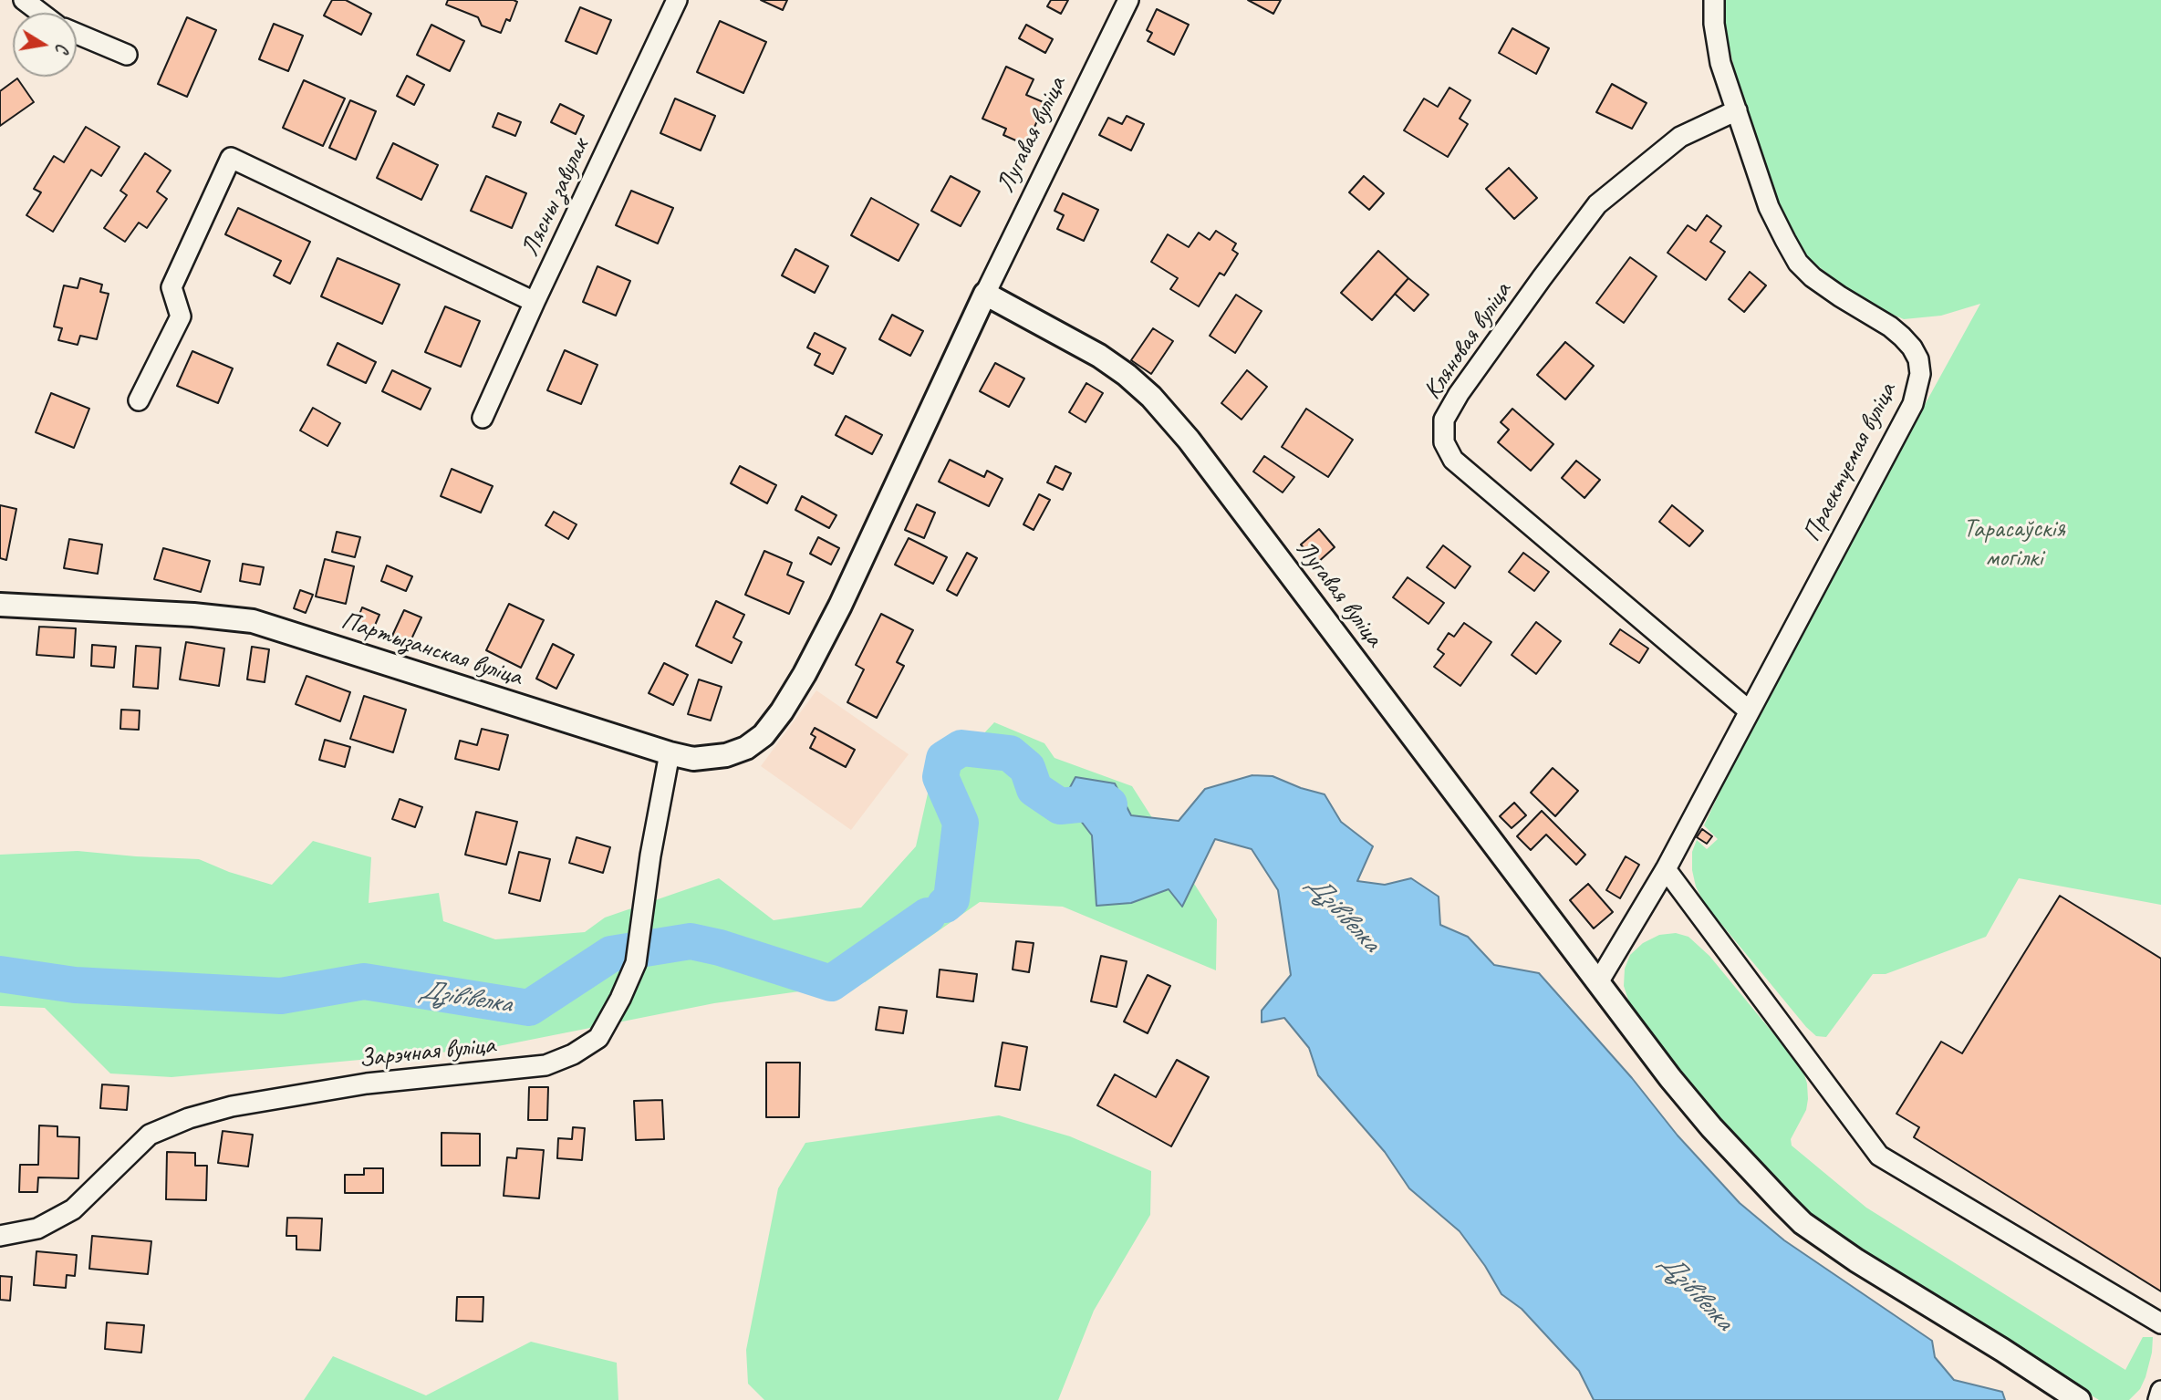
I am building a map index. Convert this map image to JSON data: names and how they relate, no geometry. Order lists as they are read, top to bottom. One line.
{"streets":{"street":["Лугавая вуліца","Лясны завулак","Кляновая вуліца","Праектуемая вуліца","Партызанская вуліца","Зарэчная вуліца"]},"crossings":[["Лугавая вуліца","Праектуемая вуліца"],["Лугавая вуліца","Партызанская вуліца"],["Кляновая вуліца","Праектуемая вуліца"],["Партызанская вуліца","Зарэчная вуліца"]],"water":["Дзівівелка"],"parks":["Тарасаўскія могілкі"],"north":"right"}
